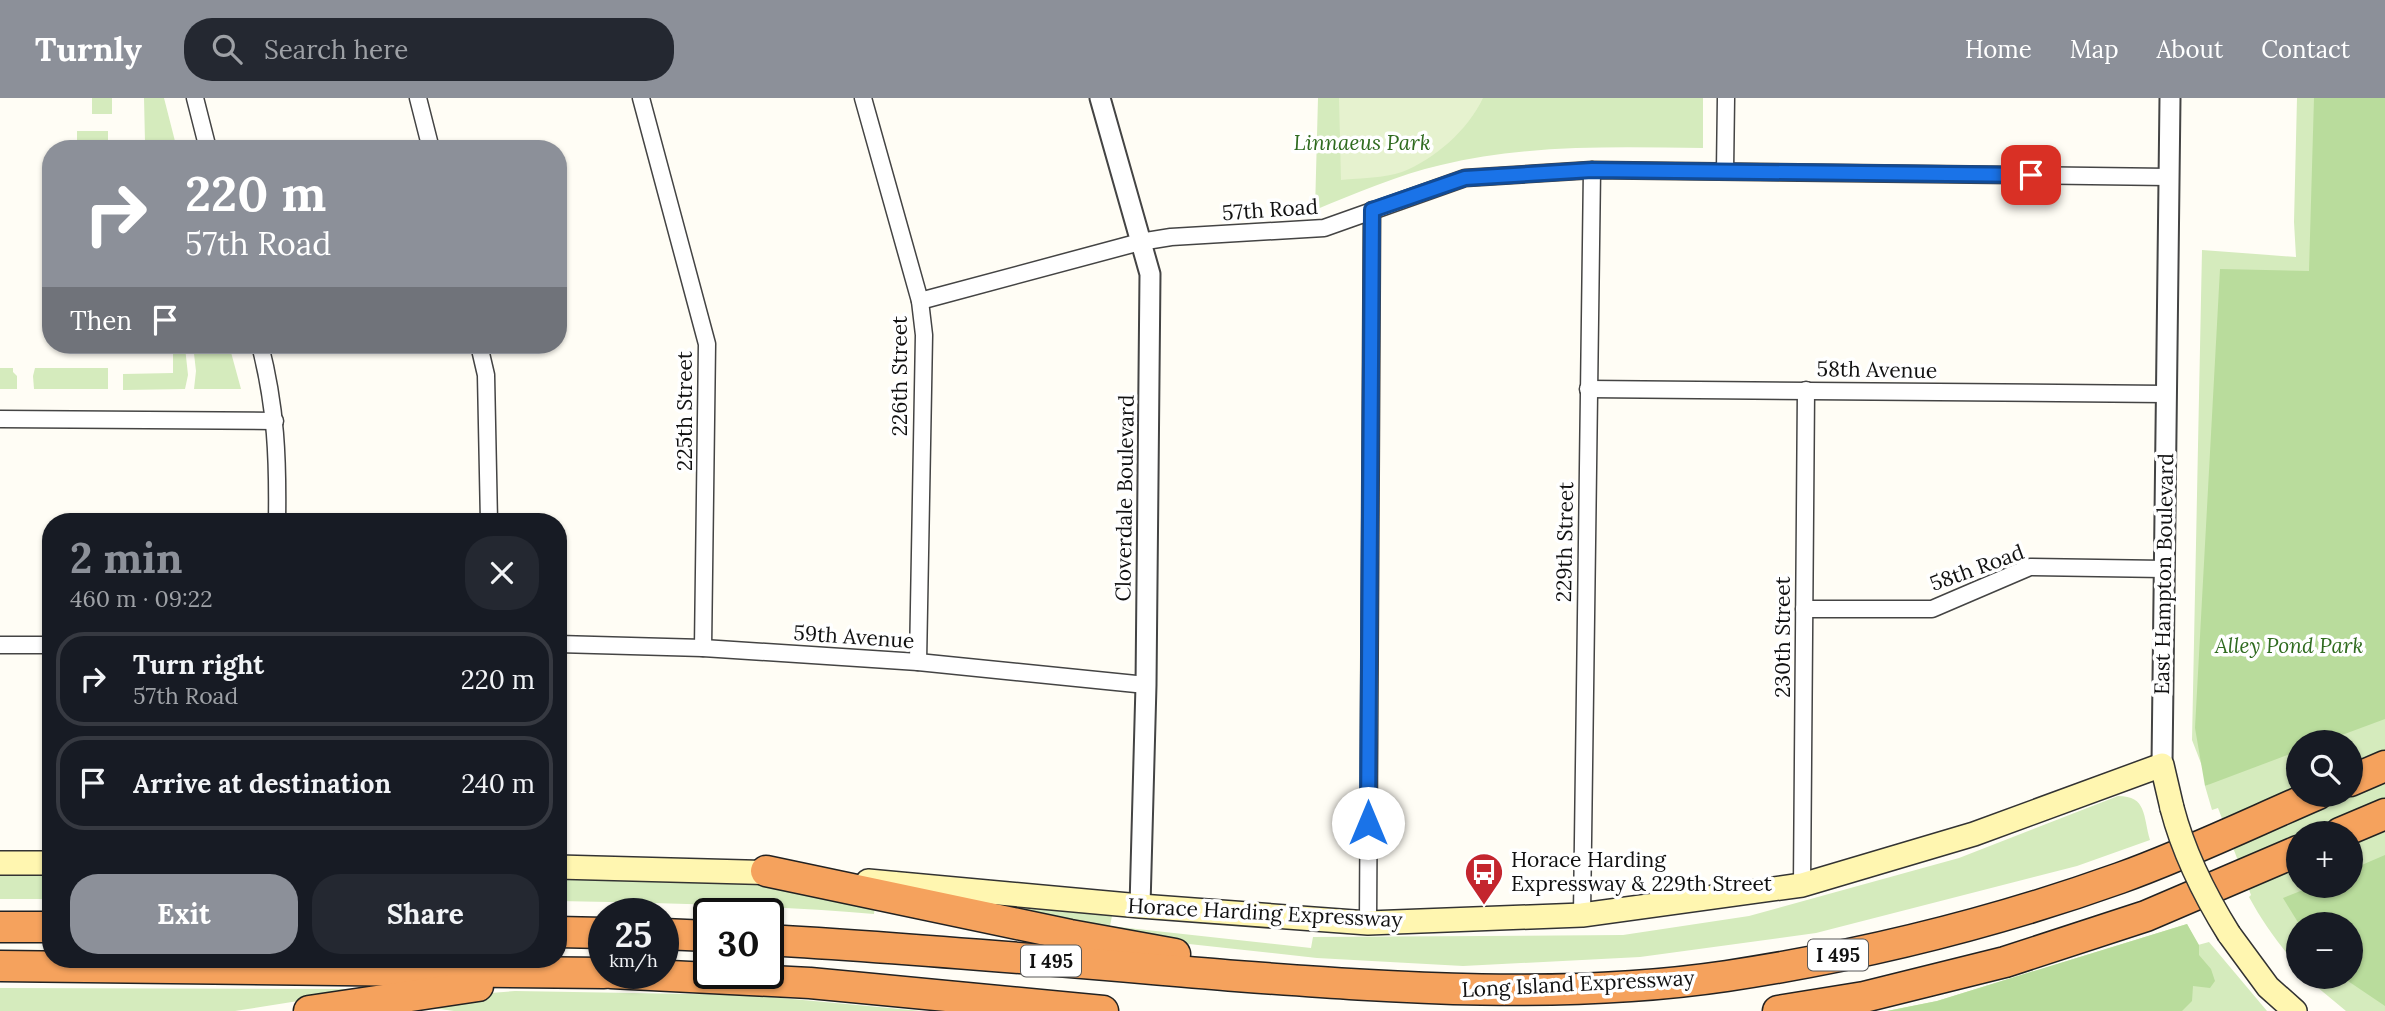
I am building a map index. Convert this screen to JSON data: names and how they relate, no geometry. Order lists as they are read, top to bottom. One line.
{"streets":{"highway":["I 495","Long Island Expressway"],"main road":["East Hampton Boulevard","Horace Harding Expressway"],"street":["57th Road","58th Avenue","226th Street","225th Street","Cloverdale Boulevard","229th Street","58th Road","59th Avenue","230th Street"]},"crossings":[["57th Road","226th Street"],["57th Road","Cloverdale Boulevard"],["57th Road","229th Street"],["57th Road","East Hampton Boulevard"],["58th Avenue","229th Street"],["58th Avenue","East Hampton Boulevard"],["58th Avenue","230th Street"],["226th Street","59th Avenue"],["225th Street","59th Avenue"],["Cloverdale Boulevard","59th Avenue"],["Cloverdale Boulevard","Horace Harding Expressway"],["229th Street","Horace Harding Expressway"],["58th Road","East Hampton Boulevard"],["58th Road","230th Street"],["East Hampton Boulevard","Horace Harding Expressway"],["230th Street","Horace Harding Expressway"]],"parks":["Linnaeus Park","Alley Pond Park"],"places":{"bus stop":["Horace Harding Expressway & 229th Street"]},"page":{"header":"Turnly","search":"Search here","nav":["Home","Map","About","Contact"],"turn":["220 m","57th Road"],"then":"Then","heading":["2 min","460 m · 09:22"],"list":[{"name":"Turn right","note":"57th Road","value":"220 m"},{"name":"Arrive at destination","value":"240 m"}],"map_buttons":["+","−"],"buttons":["Exit","Share"],"speed":"25 km/h","limit":"30"}}
